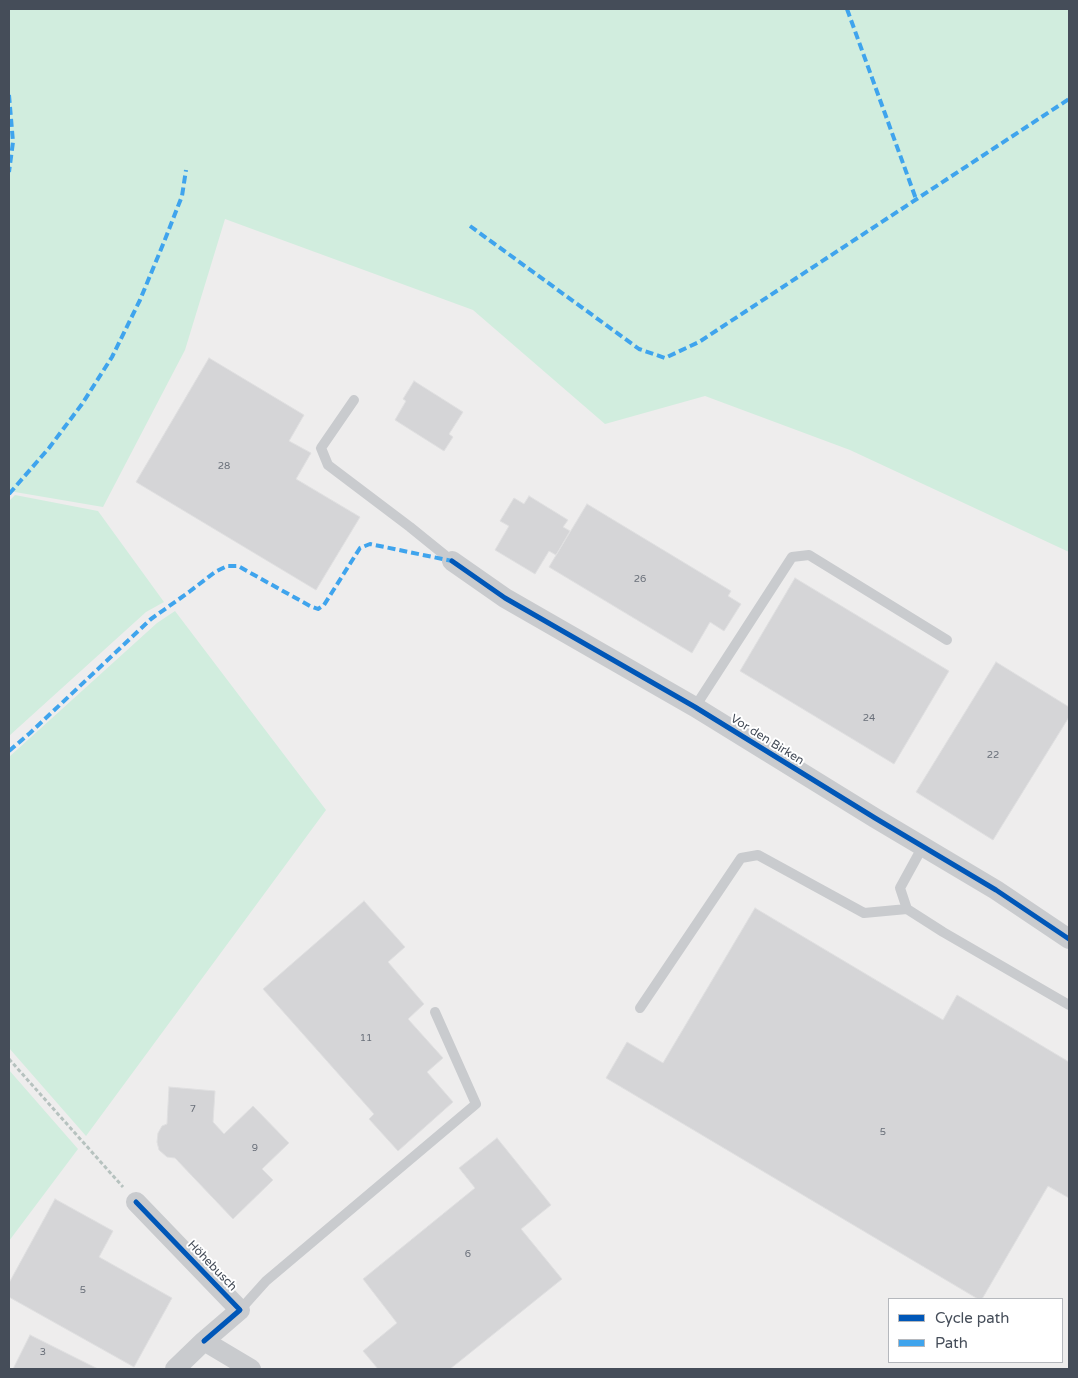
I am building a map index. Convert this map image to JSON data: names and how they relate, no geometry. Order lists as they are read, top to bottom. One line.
{"streets":{"street":["Vor den Birken","Höhebusch"]},"house_numbers":["28","26","24","22","11","7","5","9","6","5","3"],"legend":["Cycle path","Path"]}
